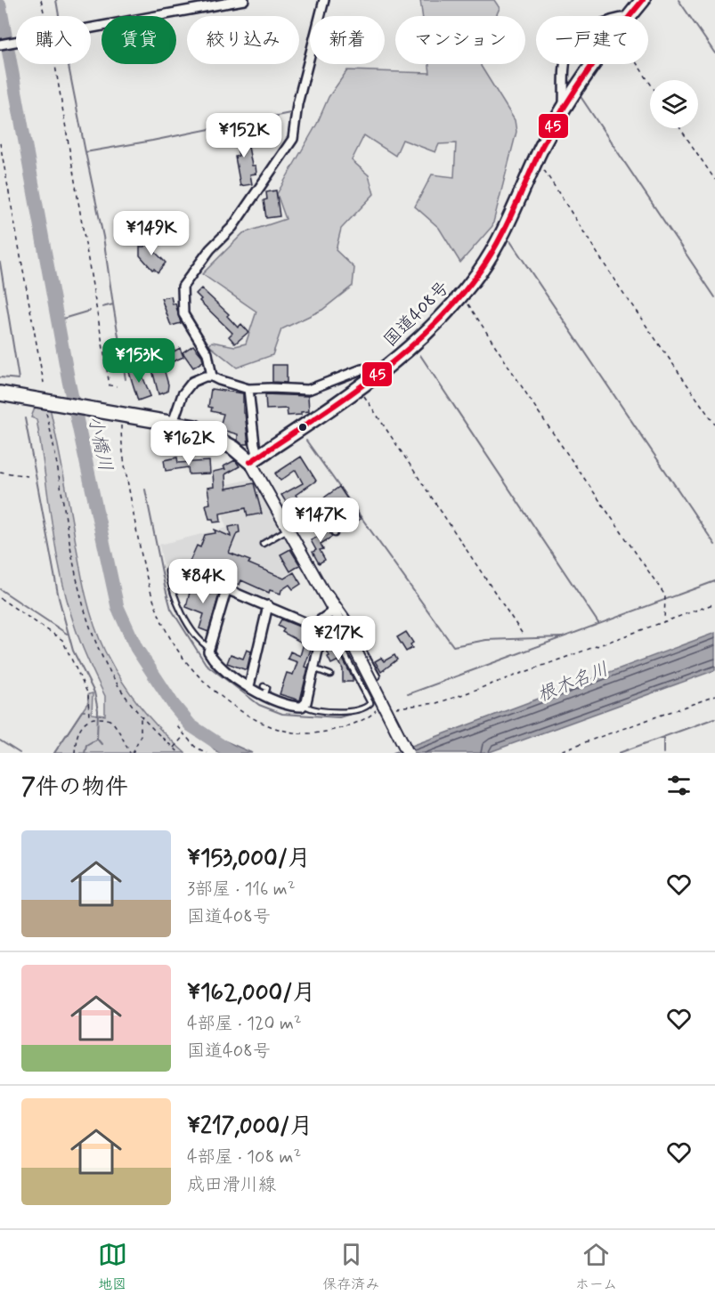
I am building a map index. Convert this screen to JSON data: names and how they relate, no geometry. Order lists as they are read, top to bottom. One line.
{"streets":{"highway":["国道408号"]},"water":["小橋川","根木名川"],"lines":["transit line 45"],"page":{"chip":["購入","賃貸","絞り込み","新着","マンション","一戸建て"],"price":["¥152K","¥149K","¥153K","¥162K","¥147K","¥84K","¥217K"],"heading":"7件の物件","list":[{"name":"¥153,000/月","note":"3部屋 · 116 m² · 国道408号"},{"name":"¥162,000/月","note":"4部屋 · 120 m² · 国道408号"},{"name":"¥217,000/月","note":"4部屋 · 108 m² · 成田滑川線"}],"tabs":["地図","保存済み","ホーム"]}}
